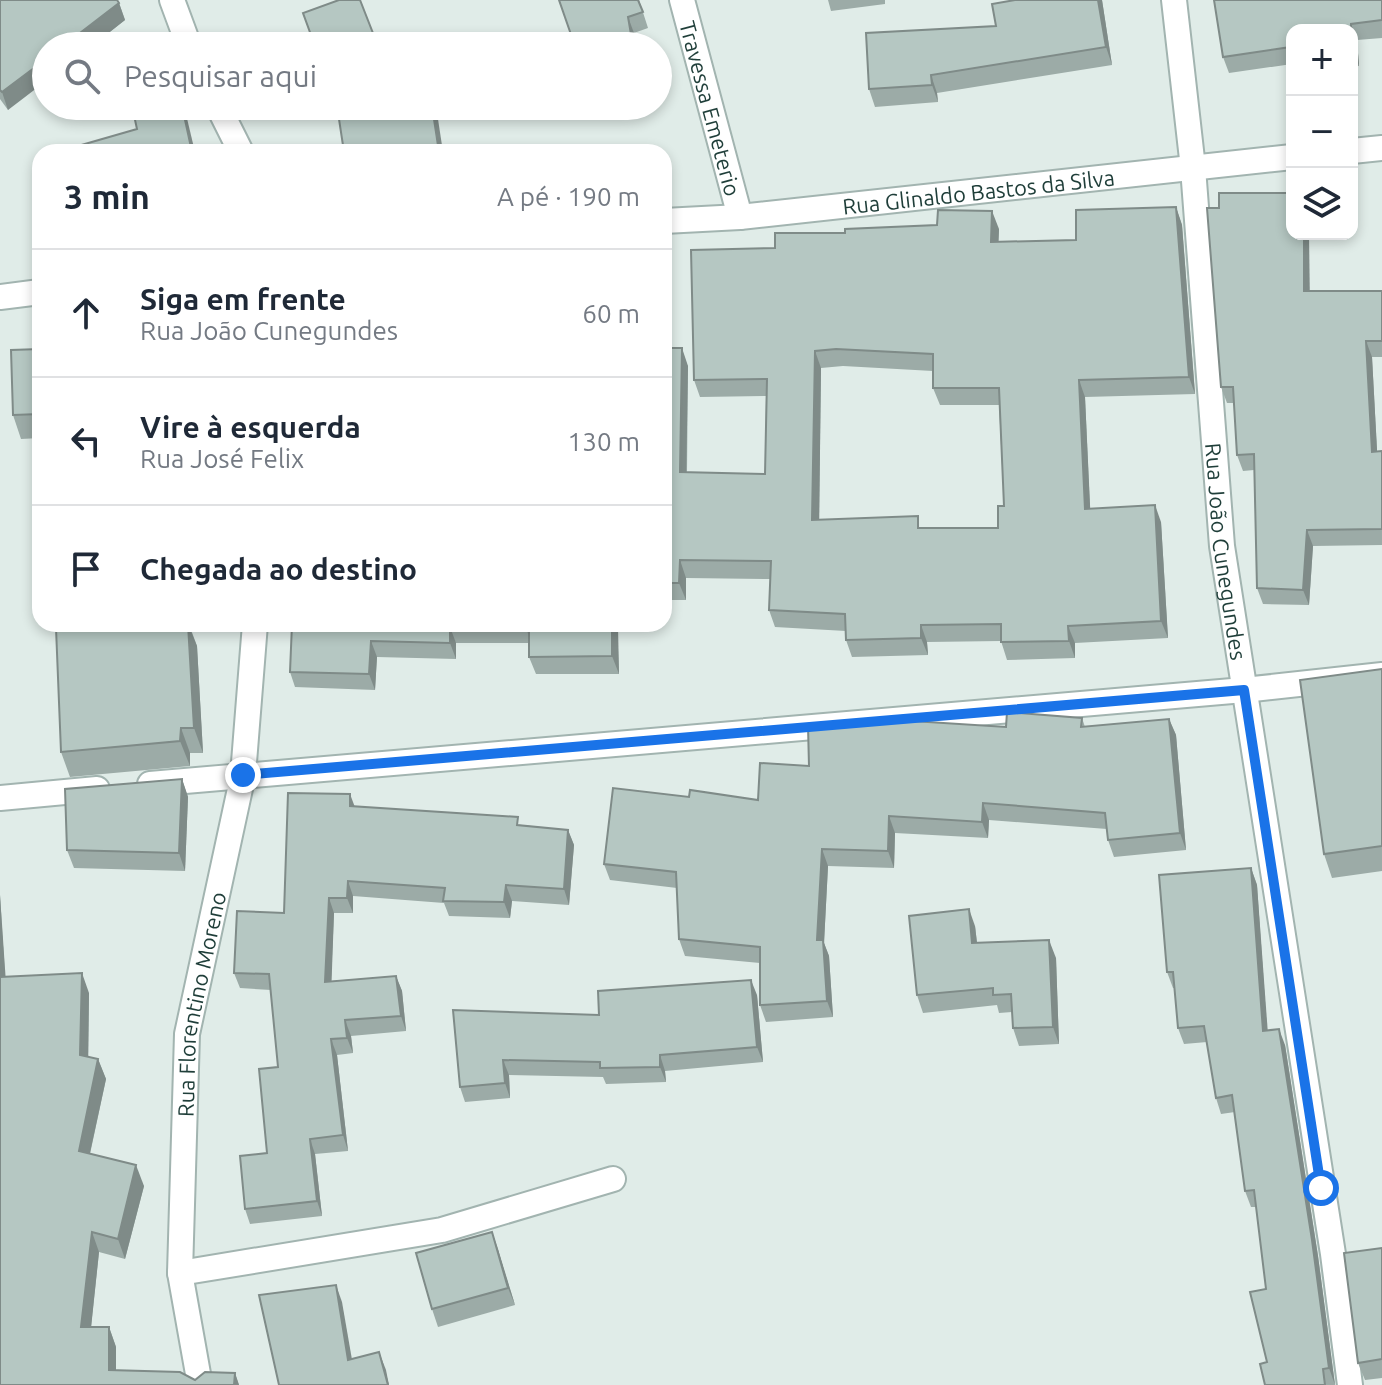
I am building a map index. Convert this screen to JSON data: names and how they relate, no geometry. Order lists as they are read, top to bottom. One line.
{"streets":{"street":["Travessa Emeterio","Rua Glinaldo Bastos da Silva","Rua João Cunegundes","Rua Florentino Moreno"]},"crossings":[["Travessa Emeterio","Rua Glinaldo Bastos da Silva"],["Rua Glinaldo Bastos da Silva","Rua João Cunegundes"]],"page":{"map_buttons":["+","−"],"search":"Pesquisar aqui","heading":["3 min","A pé · 190 m"],"list":[["Siga em frente","Rua João Cunegundes","60 m"],["Vire à esquerda","Rua José Felix","130 m"],"Chegada ao destino"]}}
